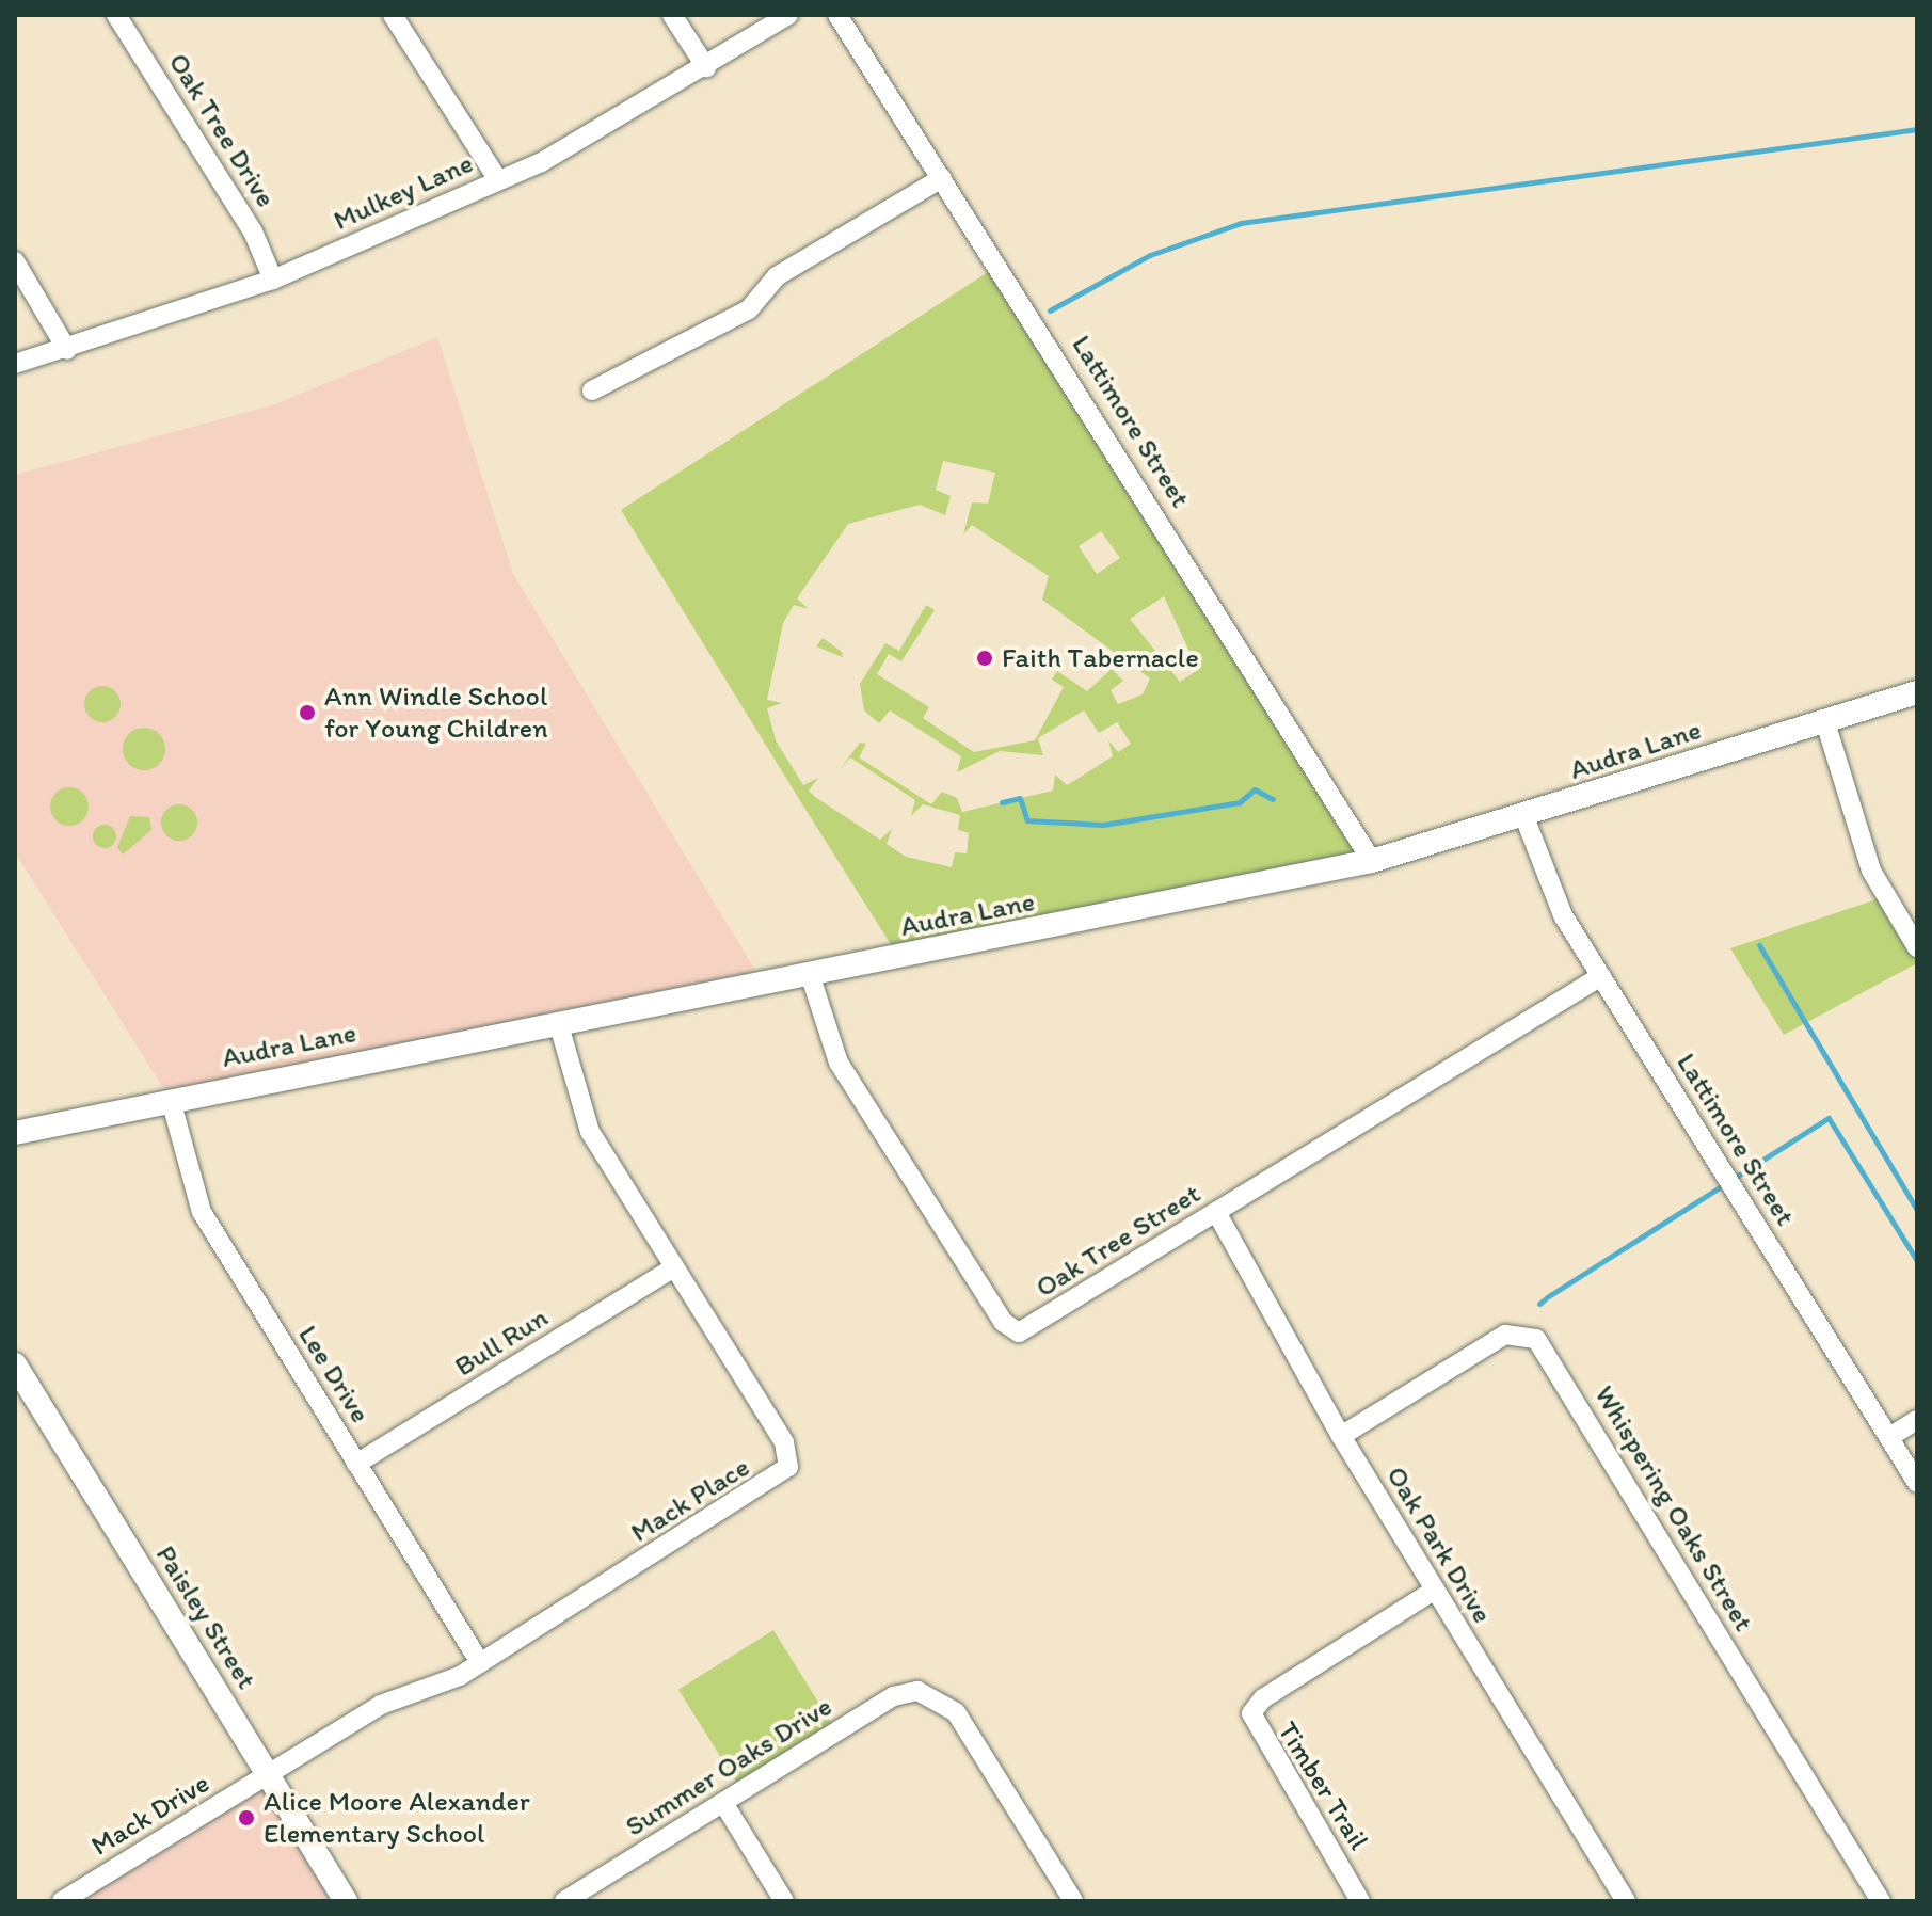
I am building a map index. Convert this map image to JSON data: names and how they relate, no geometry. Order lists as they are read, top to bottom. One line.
{"streets":{"street":["Oak Tree Drive","Mulkey Lane","Lattimore Street","Audra Lane","Oak Tree Street","Bull Run","Lee Drive","Mack Place","Whispering Oaks Street","Oak Park Drive","Paisley Street","Summer Oaks Drive","Timber Trail","Mack Drive"]},"crossings":[["Oak Tree Drive","Mulkey Lane"],["Lattimore Street","Audra Lane"],["Lattimore Street","Oak Tree Street"],["Audra Lane","Oak Tree Street"],["Audra Lane","Lee Drive"],["Audra Lane","Mack Place"],["Oak Tree Street","Oak Park Drive"],["Bull Run","Lee Drive"],["Bull Run","Mack Place"],["Lee Drive","Mack Place"],["Mack Place","Paisley Street"],["Mack Place","Mack Drive"],["Whispering Oaks Street","Oak Park Drive"],["Oak Park Drive","Timber Trail"],["Paisley Street","Mack Drive"]],"places":["Faith Tabernacle","Ann Windle School for Young Children","Alice Moore Alexander Elementary School"]}
